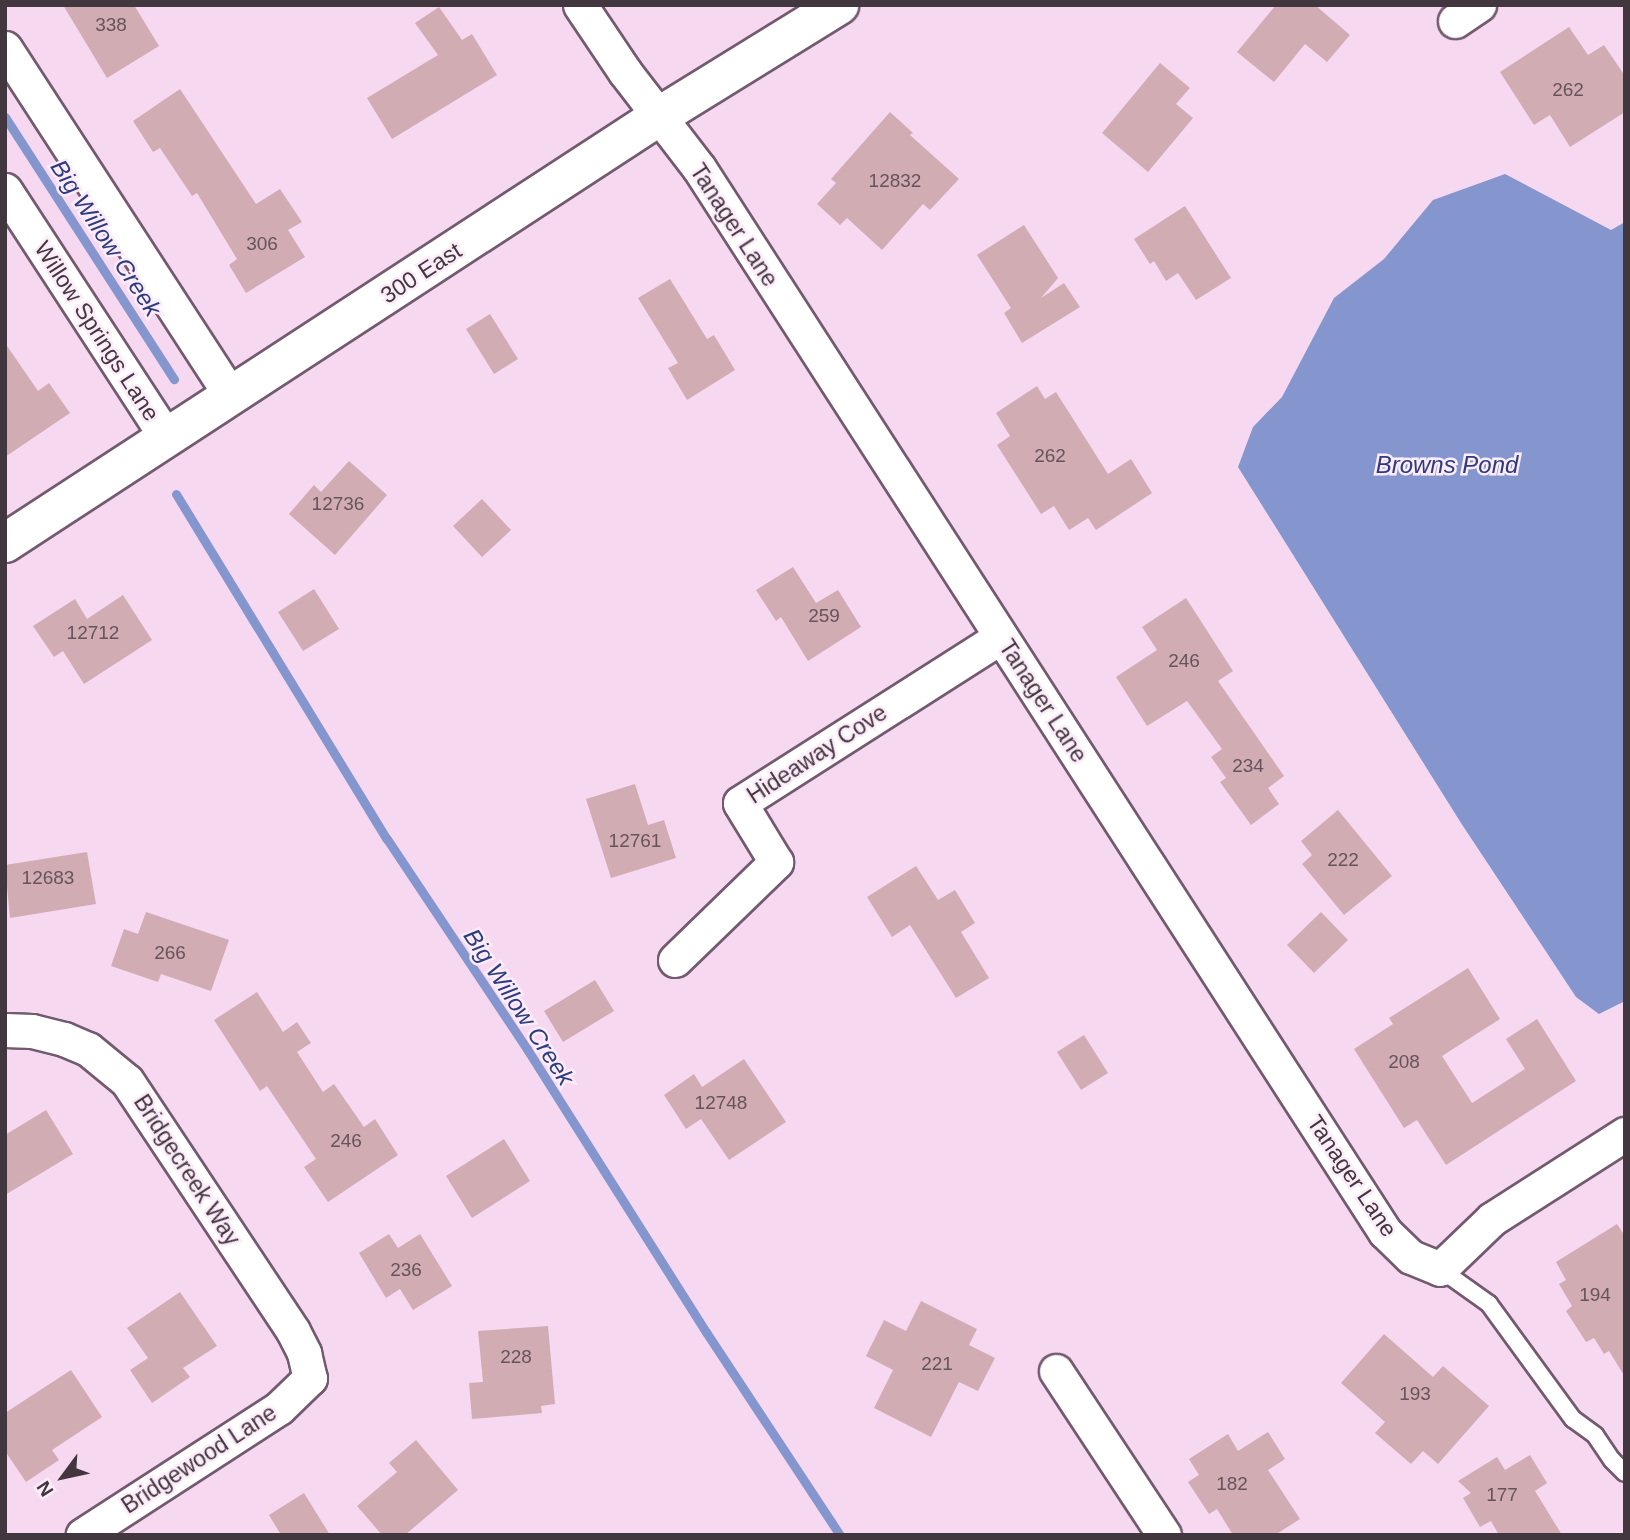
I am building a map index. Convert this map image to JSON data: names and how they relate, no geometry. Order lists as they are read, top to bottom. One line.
{"streets":{"main road":["300 East"],"street":["Tanager Lane","Willow Springs Lane","Hideaway Cove","Bridgecreek Way","Bridgewood Lane"]},"crossings":[["Tanager Lane","300 East"],["Tanager Lane","Hideaway Cove"],["300 East","Willow Springs Lane"],["Bridgecreek Way","Bridgewood Lane"]],"water":["Big Willow Creek","Browns Pond"],"house_numbers":["338","262","12832","306","262","12736","259","12712","246","234","12761","222","12683","266","208","12748","246","236","194","228","221","193","182","177"],"north":"bottom left"}
